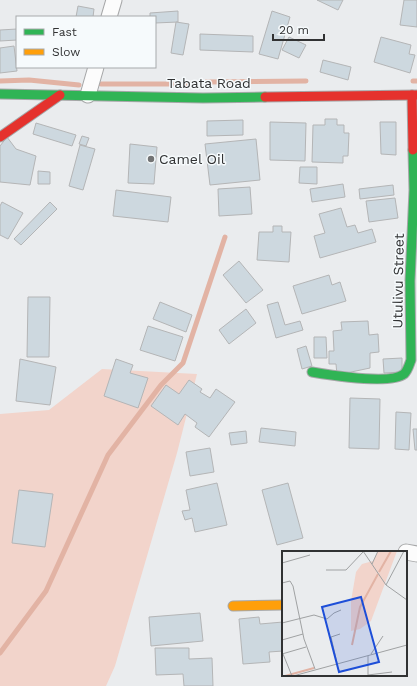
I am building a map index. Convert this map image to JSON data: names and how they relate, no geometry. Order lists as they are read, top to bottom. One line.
{"streets":{"street":["Tabata Road","Utulivu Street"]},"crossings":[["Tabata Road","Utulivu Street"]],"places":["Camel Oil"],"legend":["Fast","Slow"],"scale_bar":"20 m"}
